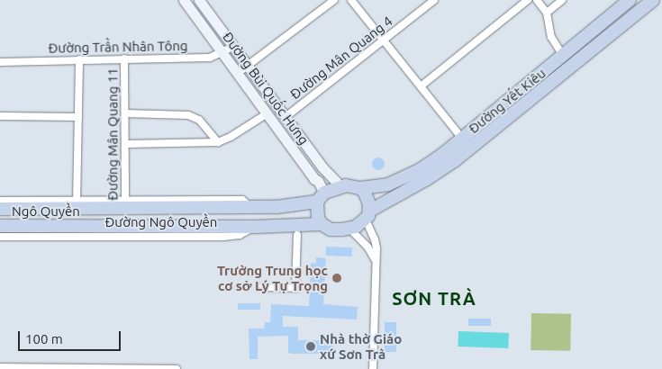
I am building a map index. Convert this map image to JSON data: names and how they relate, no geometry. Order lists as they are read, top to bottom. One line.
{"streets":{"highway":["Đường Yết Kiêu","Ngô Quyền"],"street":["Đường Trần Nhân Tông","Đường Mân Quang 4","Đường Bùi Quốc Hưng","Đường Mân Quang 11"]},"crossings":[["Đường Trần Nhân Tông","Đường Bùi Quốc Hưng"],["Đường Trần Nhân Tông","Đường Mân Quang 11"],["Đường Mân Quang 4","Đường Bùi Quốc Hưng"],["Đường Bùi Quốc Hưng","Đường Yết Kiêu"],["Đường Bùi Quốc Hưng","Ngô Quyền"],["Đường Yết Kiêu","Ngô Quyền"],["Đường Mân Quang 11","Ngô Quyền"]],"districts":["SƠN TRÀ"],"places":["Trường Trung học cơ sở Lý Tự Trọng","Nhà thờ Giáo xứ Sơn Trà"],"scale_bar":"100 m"}
